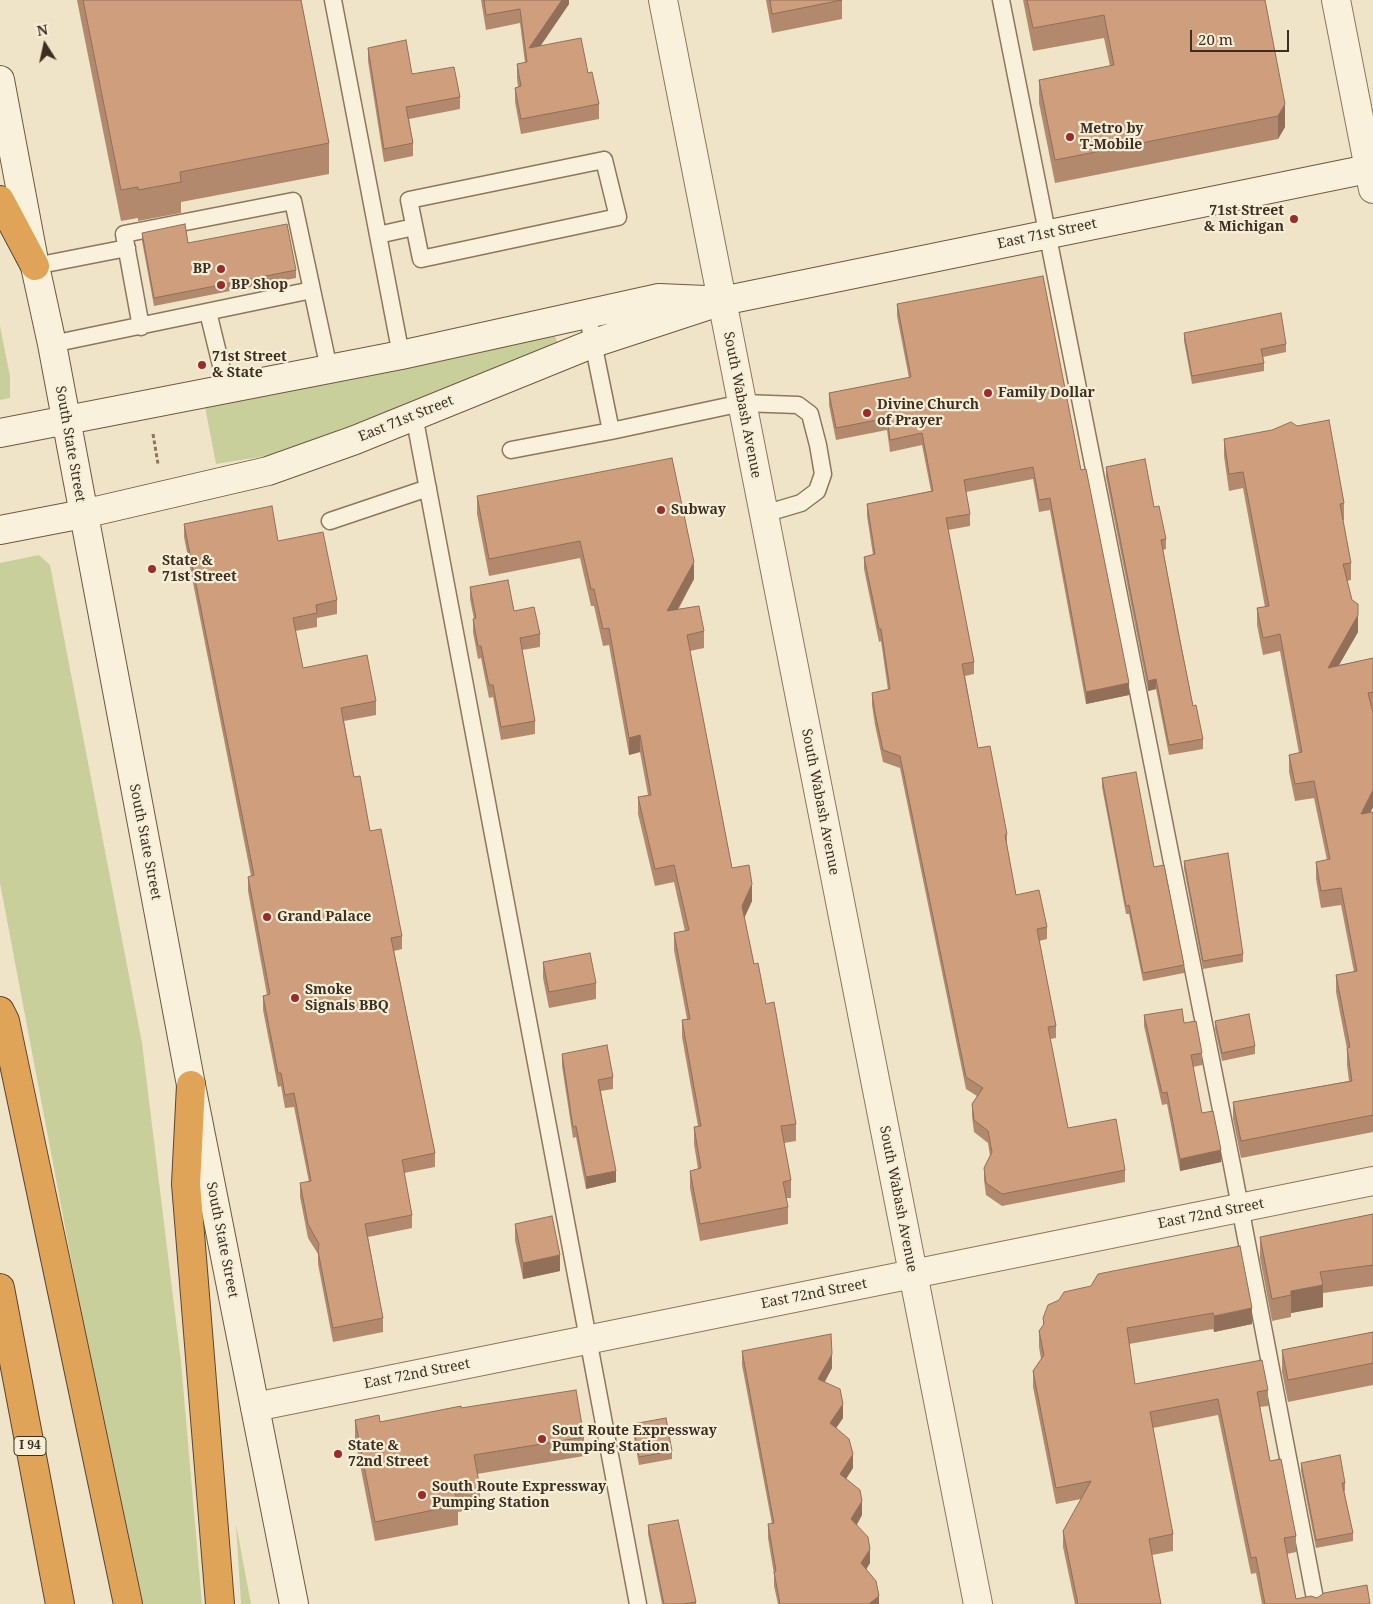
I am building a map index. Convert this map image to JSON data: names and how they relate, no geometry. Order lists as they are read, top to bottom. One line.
{"streets":{"highway":["I 94"],"main road":["East 71st Street","South Wabash Avenue","South State Street","East 72nd Street"]},"crossings":[["East 71st Street","South Wabash Avenue"],["East 71st Street","South State Street"],["South Wabash Avenue","East 72nd Street"],["South State Street","East 72nd Street"]],"places":["Metro by T-Mobile","71st Street & Michigan","BP","BP Shop","71st Street & State","Family Dollar","Divine Church of Prayer","Subway","State & 71st Street","Grand Palace","Smoke Signals BBQ","Sout Route Expressway Pumping Station","State & 72nd Street","South Route Expressway Pumping Station"],"scale_bar":"20 m","north":"top"}
